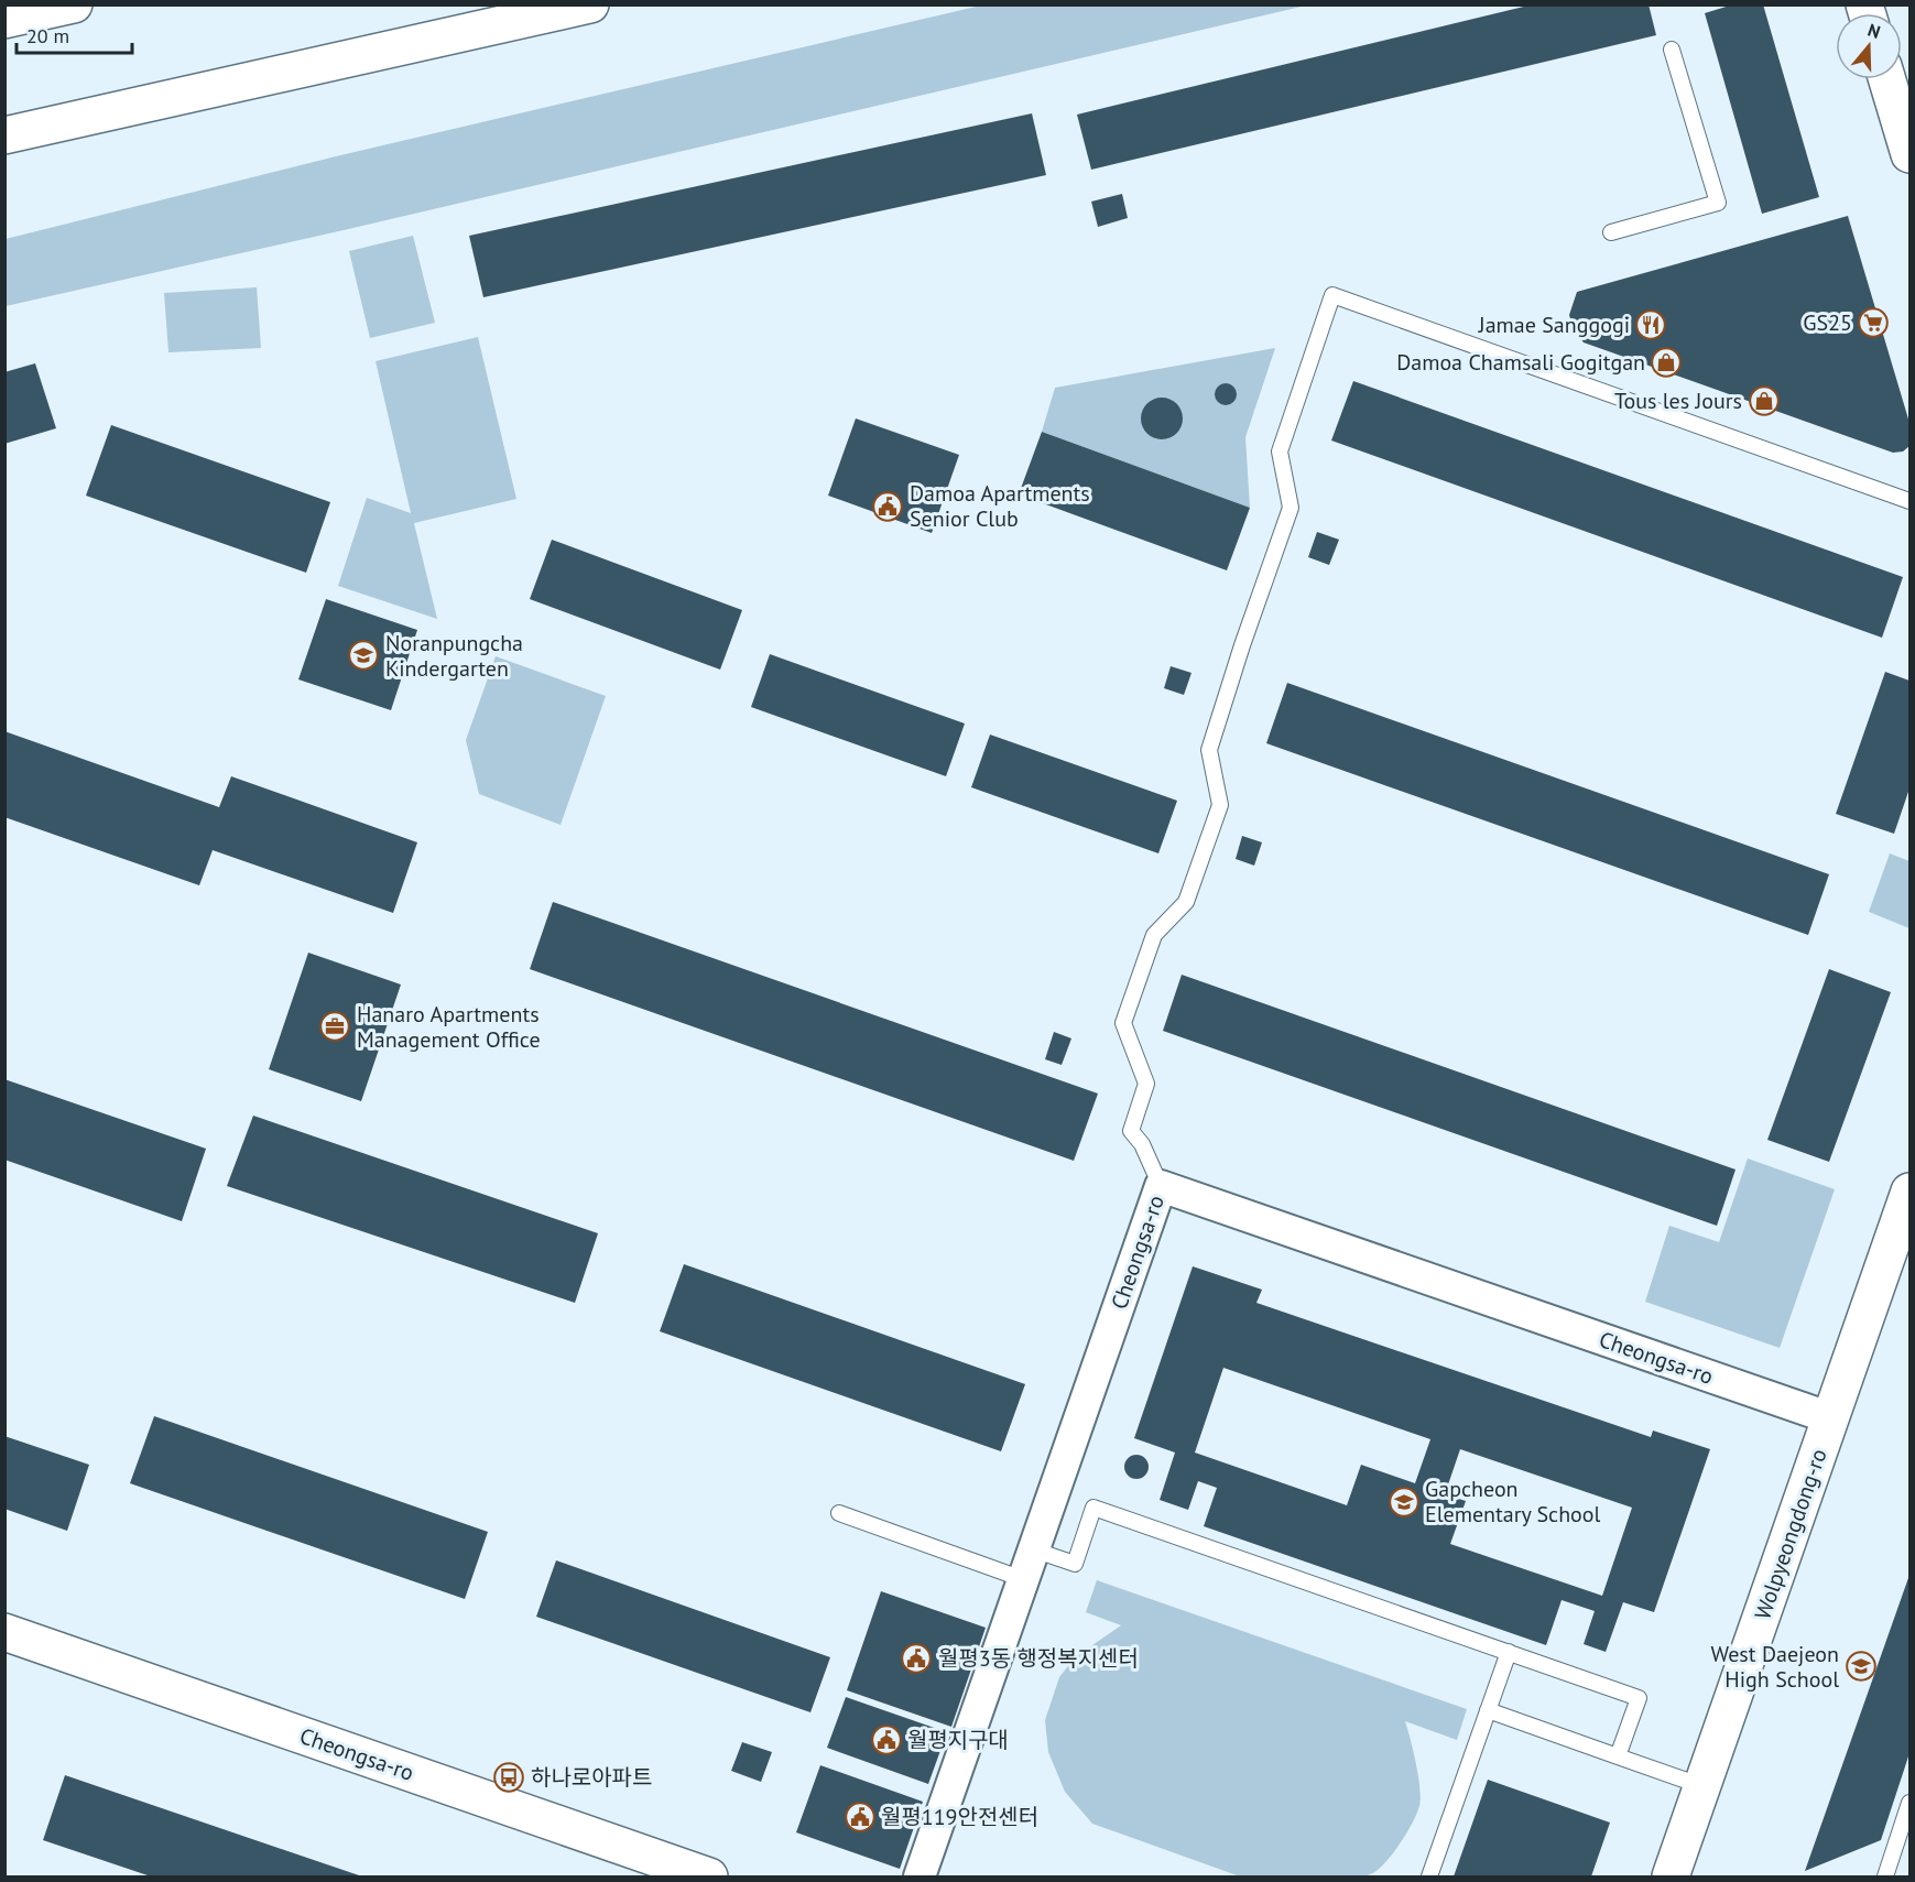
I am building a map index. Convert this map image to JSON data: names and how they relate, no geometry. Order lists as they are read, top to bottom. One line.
{"streets":{"street":["Cheongsa-ro","Wolpyeongdong-ro"]},"crossings":[["Cheongsa-ro","Wolpyeongdong-ro"]],"places":{"supermarket":["GS25"],"restaurant":["Jamae Sanggogi"],"shop":["Damoa Chamsali Gogitgan","Tous les Jours"],"public building":["Damoa Apartments Senior Club","월평3동 행정복지센터","월평지구대","월평119안전센터"],"school or university":["Noranpungcha Kindergarten","Gapcheon Elementary School","West Daejeon High School"],"office":["Hanaro Apartments Management Office"],"bus stop":["하나로아파트"]},"scale_bar":"20 m","north":"top"}
